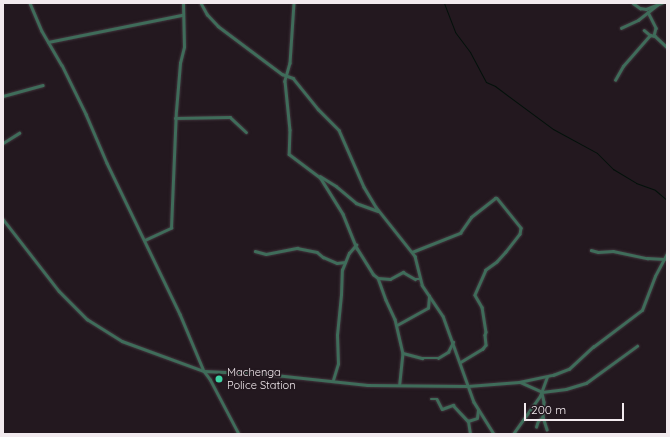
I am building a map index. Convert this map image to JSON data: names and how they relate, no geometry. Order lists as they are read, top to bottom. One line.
{"places":["Machenga Police Station"],"scale_bar":"200 m"}
